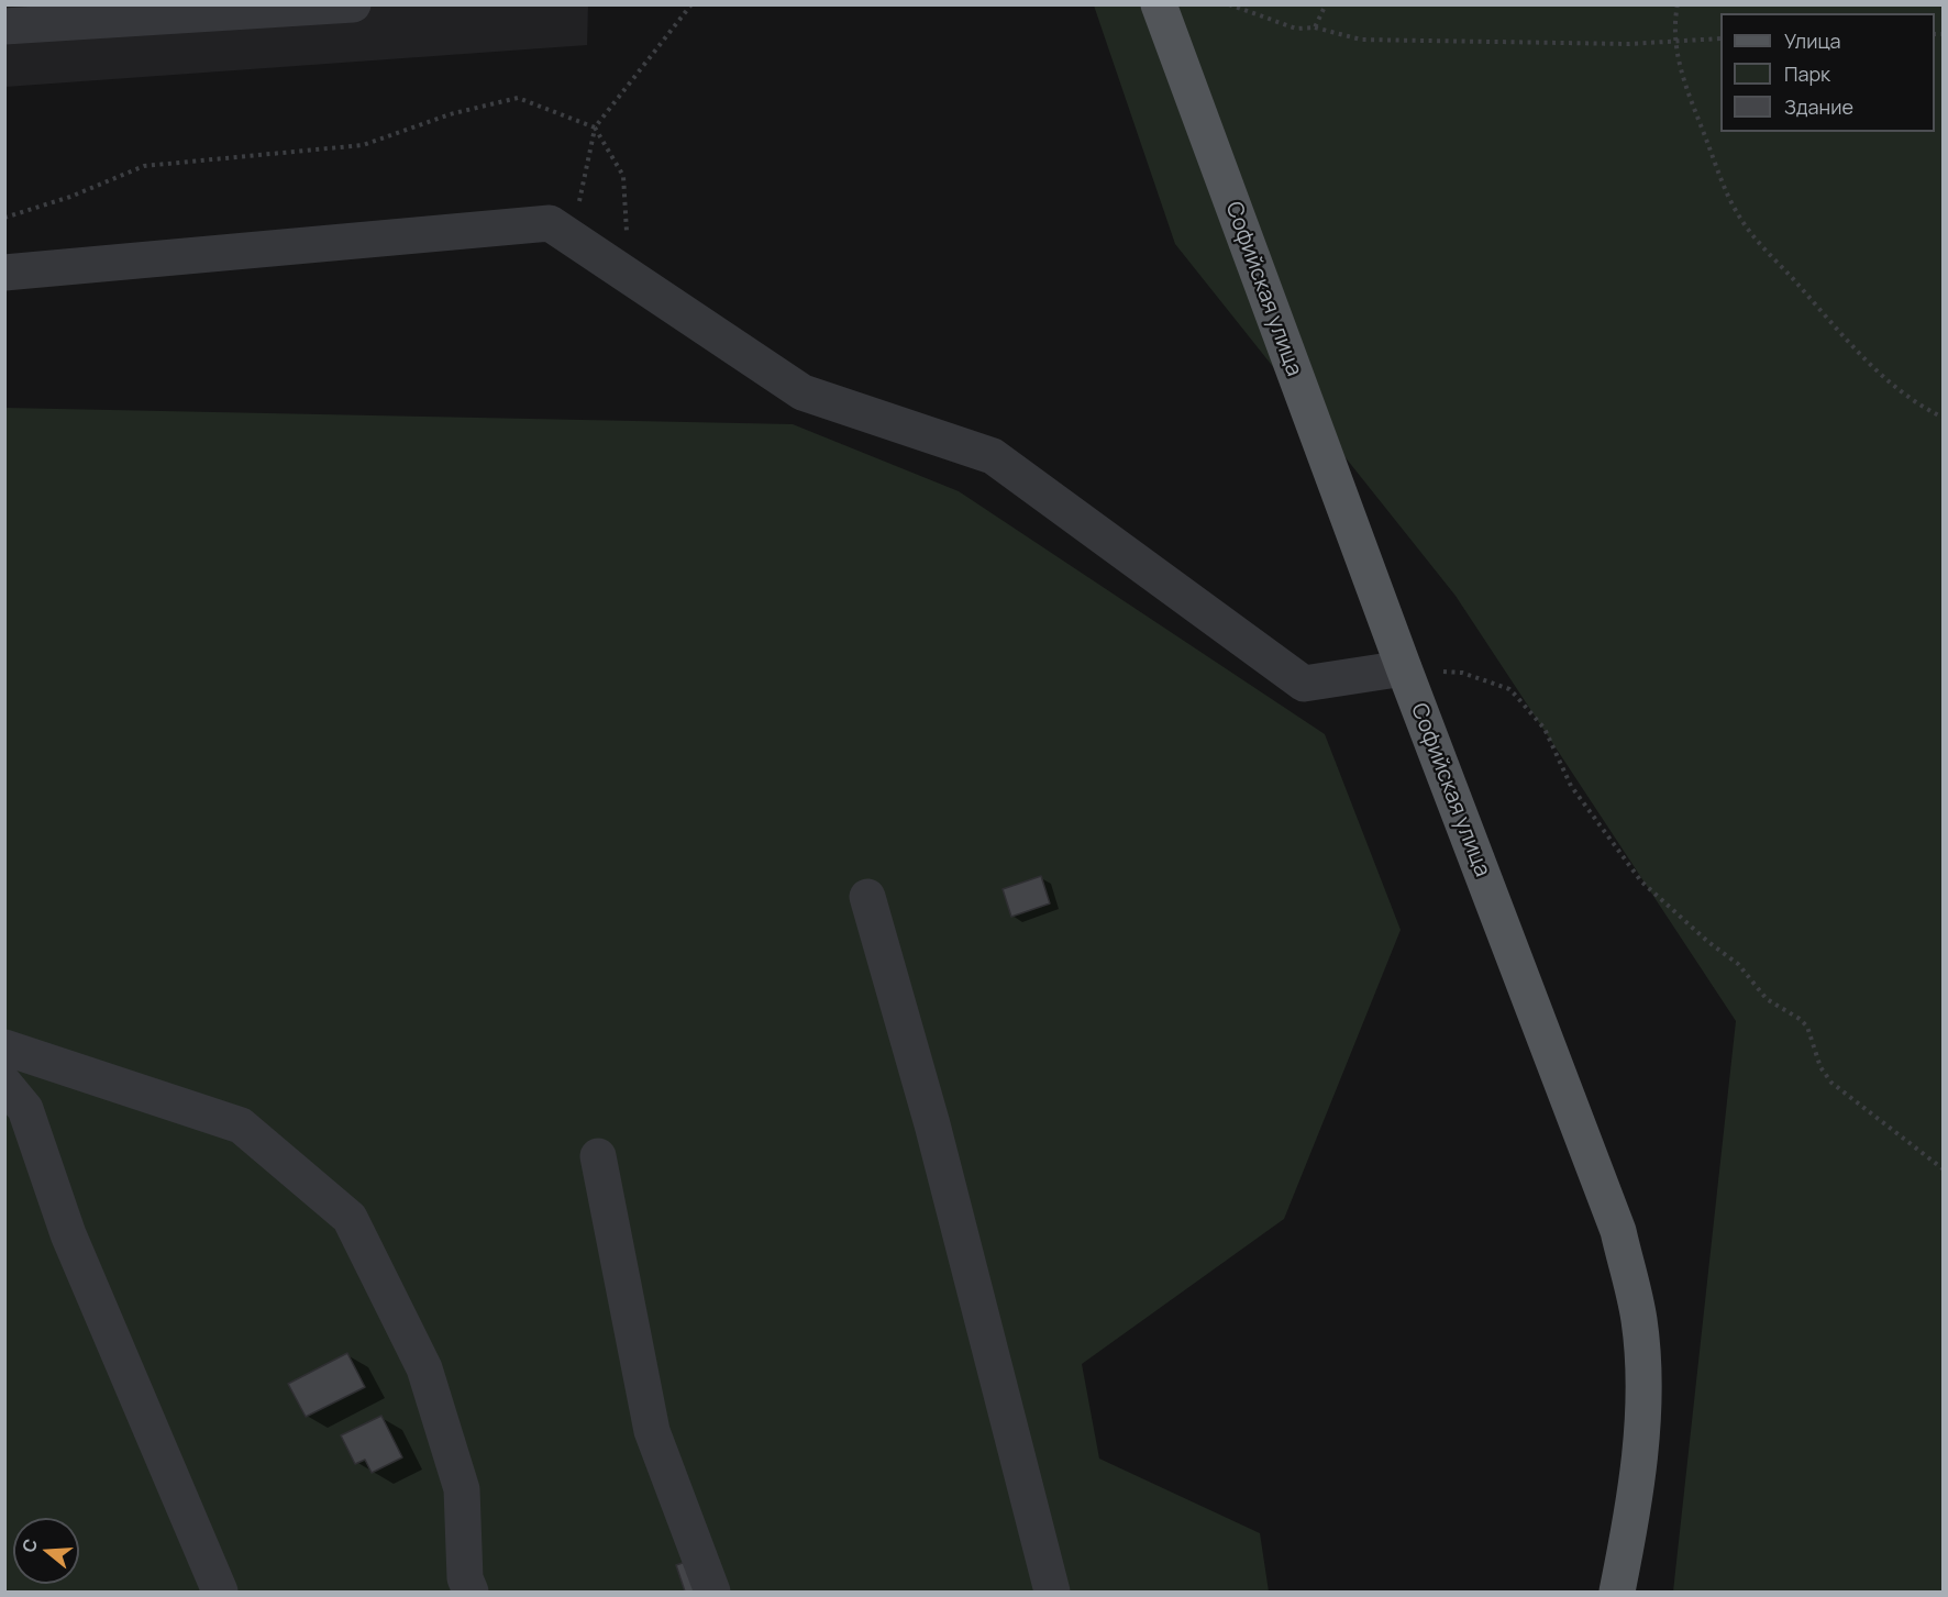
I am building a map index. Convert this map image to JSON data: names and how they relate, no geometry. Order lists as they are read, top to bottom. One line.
{"streets":{"main road":["Софийская улица"]},"legend":["Улица","Парк","Здание"],"north":"left"}
